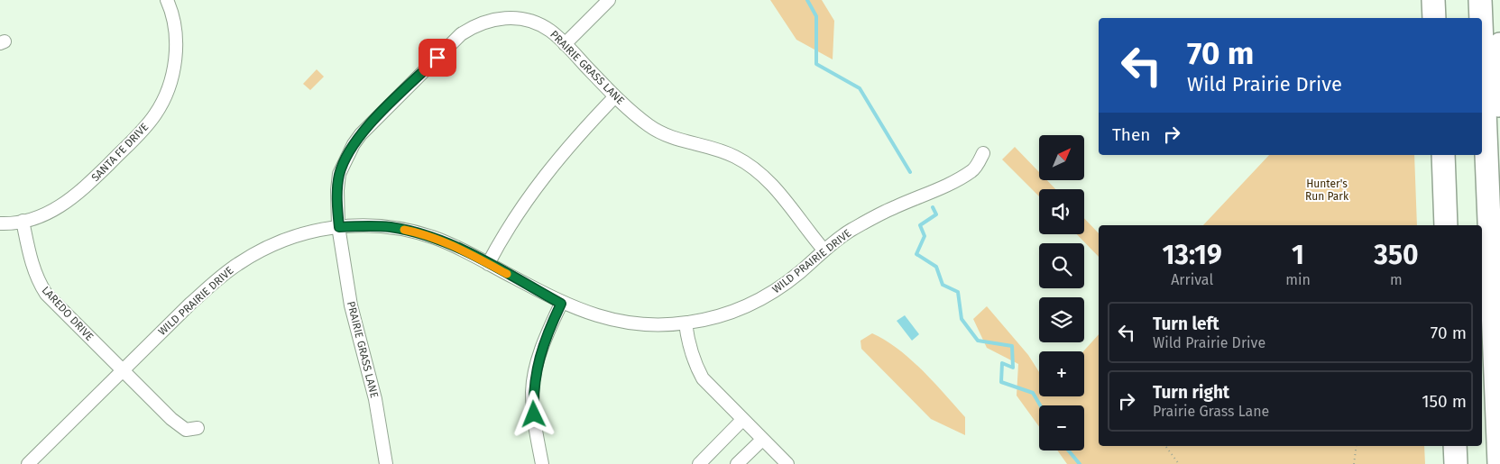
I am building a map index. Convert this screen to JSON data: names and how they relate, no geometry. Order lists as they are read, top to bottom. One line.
{"streets":{"street":["PRAIRIE GRASS LANE","SANTA FE DRIVE","WILD PRAIRIE DRIVE","LAREDO DRIVE"]},"crossings":[["PRAIRIE GRASS LANE","WILD PRAIRIE DRIVE"],["SANTA FE DRIVE","LAREDO DRIVE"],["WILD PRAIRIE DRIVE","LAREDO DRIVE"]],"parks":["Hunter's Run Park"],"north":"top right","page":{"turn":["70 m","Wild Prairie Drive"],"then":"Then","map_buttons":["+","−"],"eta":["13:19","Arrival","1","min","350","m"],"list":[{"name":"Turn left","note":"Wild Prairie Drive","value":"70 m"},{"name":"Turn right","note":"Prairie Grass Lane","value":"150 m"}]}}
